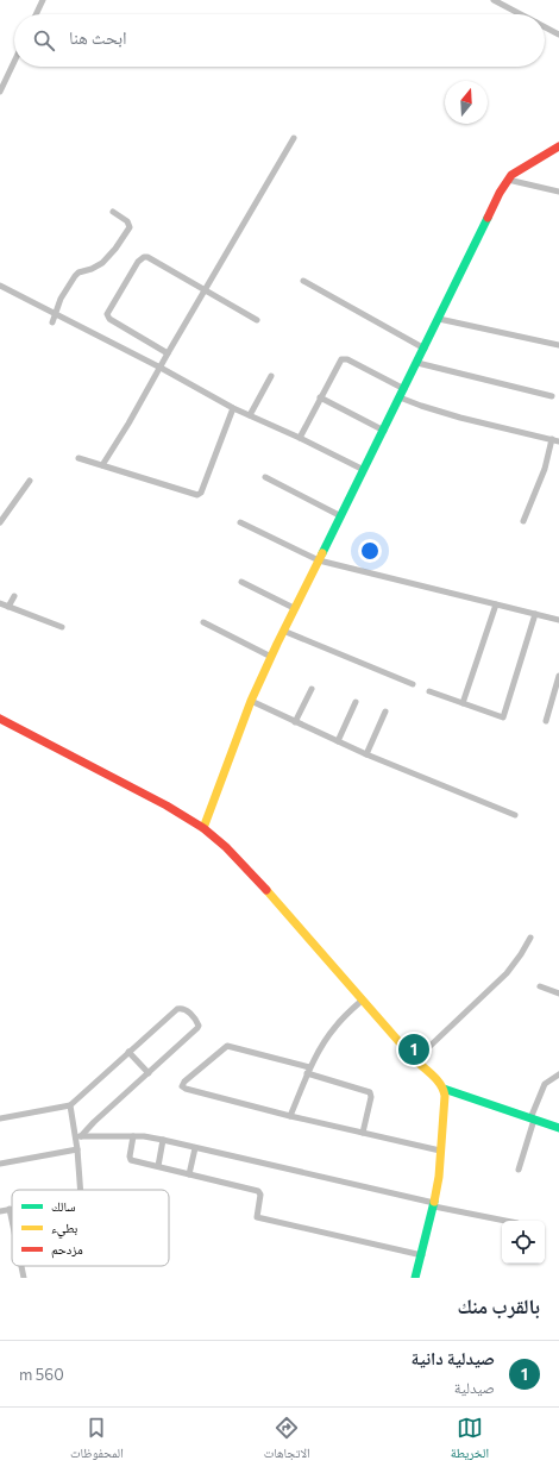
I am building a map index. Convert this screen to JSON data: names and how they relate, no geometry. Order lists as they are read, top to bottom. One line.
{"legend":["سالك","بطيء","مزدحم"],"north":"top","page":{"search":"ابحث هنا","pins":"1","heading":"بالقرب منك","list":[{"mark":"1","name":"صيدلية دانية","note":"صيدلية","value":"560 m"}],"nav":["الخريطة","الاتجاهات","المحفوظات"]}}
